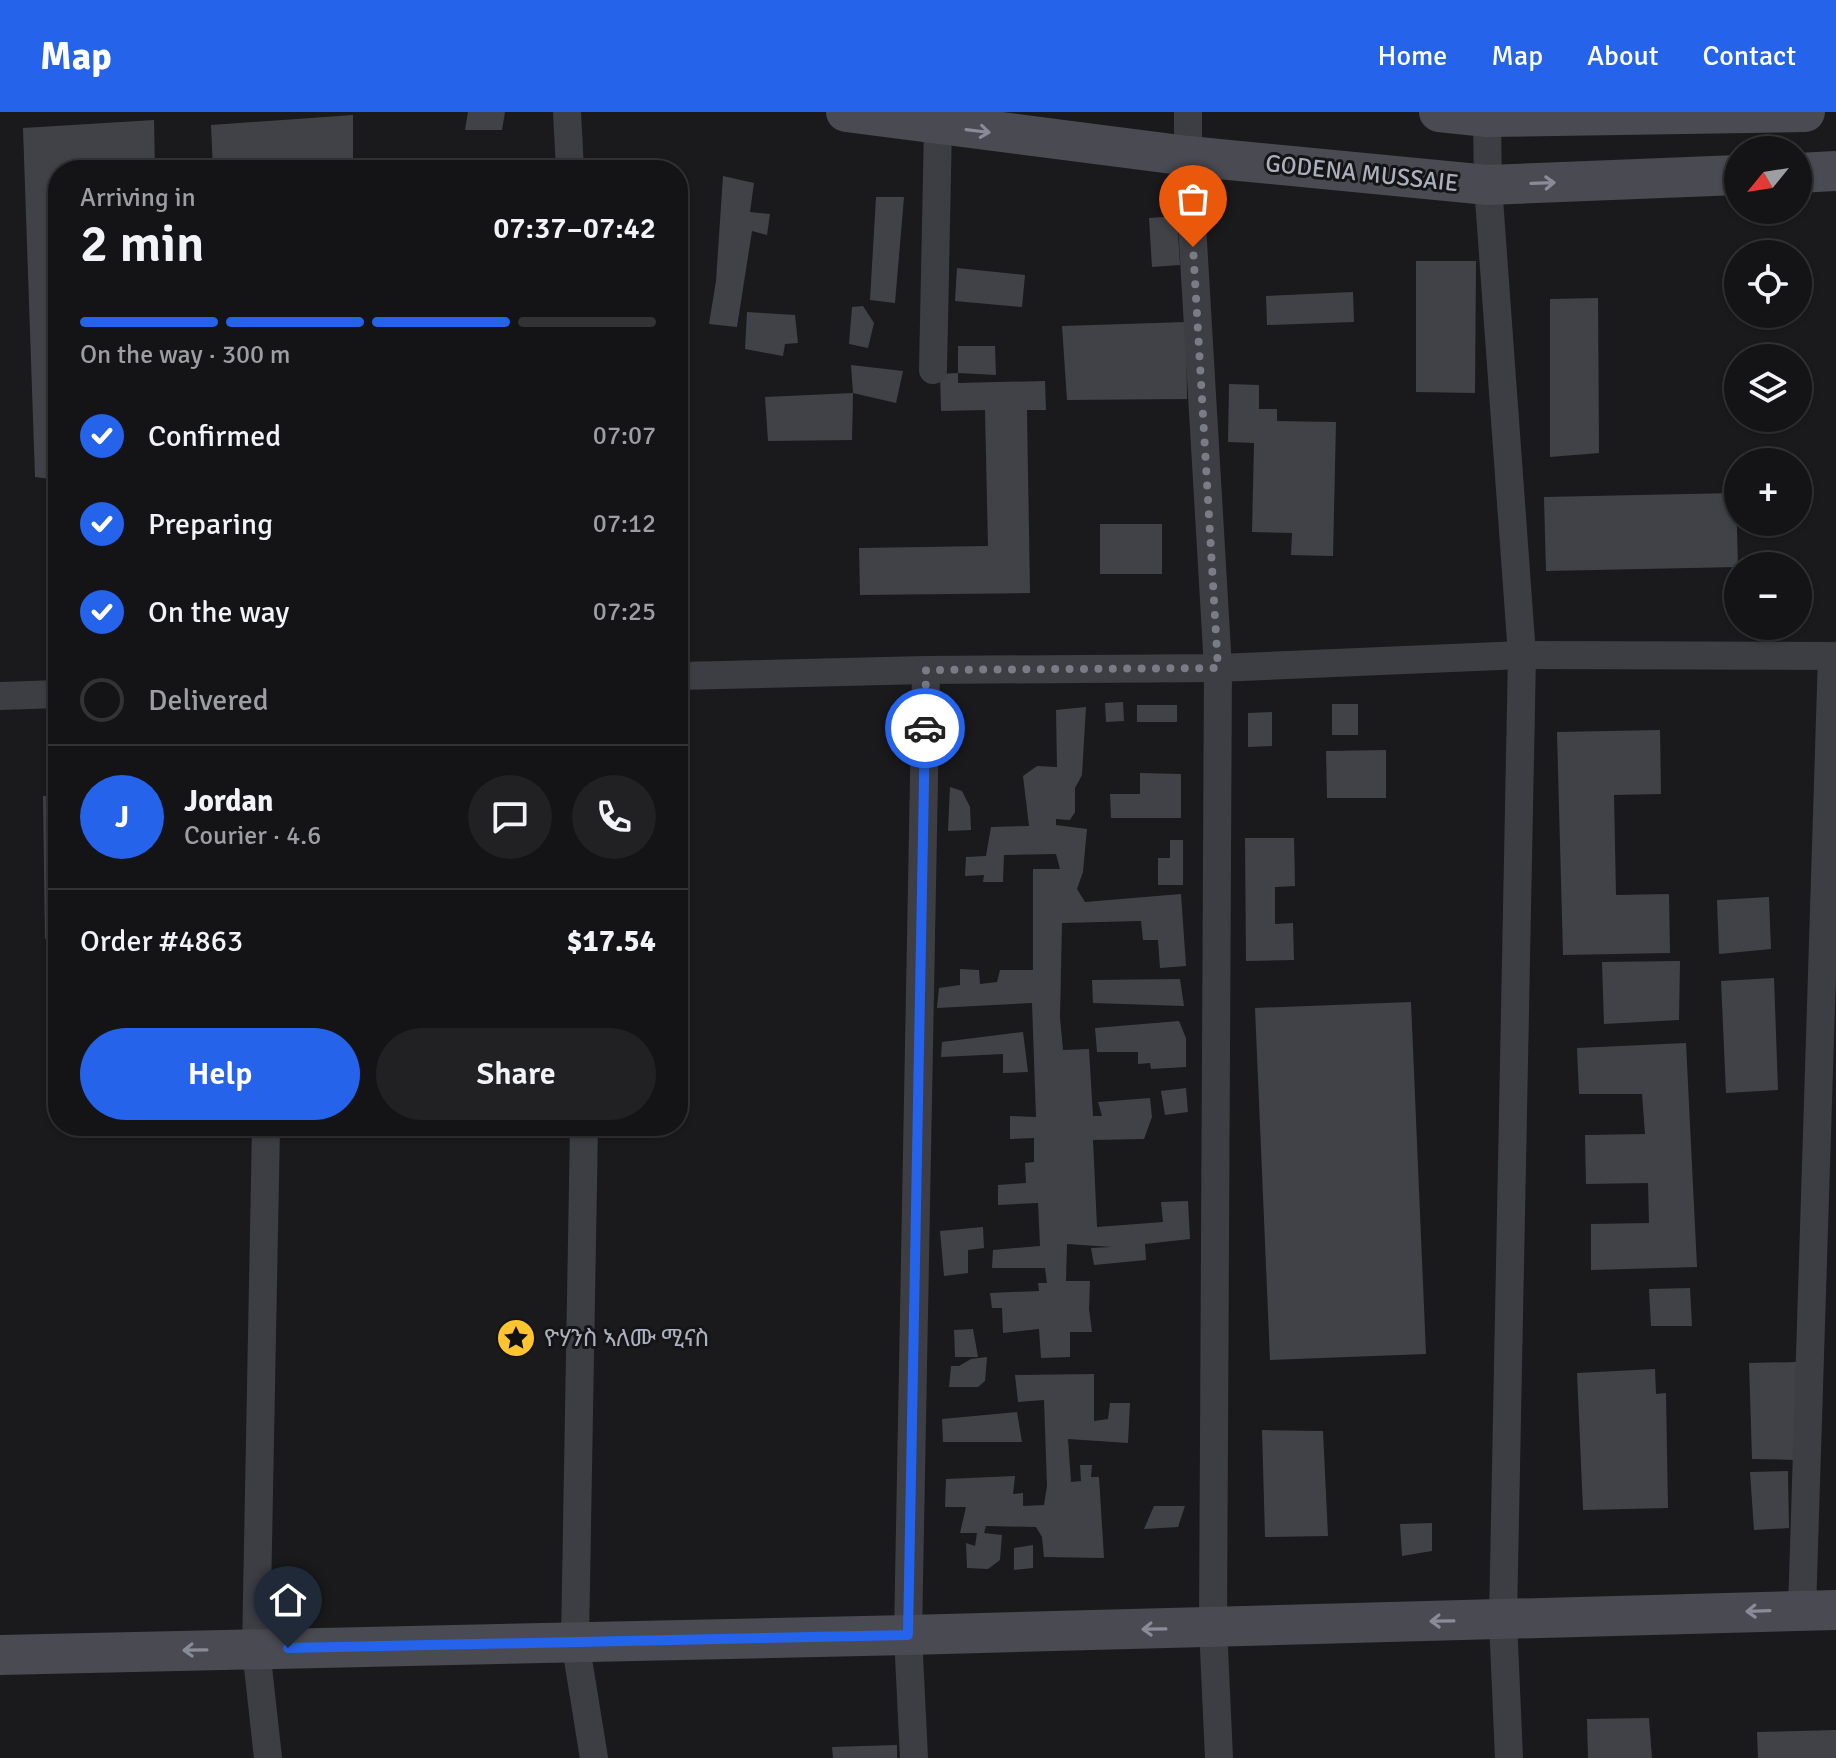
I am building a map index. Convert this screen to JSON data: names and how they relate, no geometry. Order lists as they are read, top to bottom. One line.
{"streets":{"street":["GODENA MUSSAIE"]},"places":{"place":["ዮሃንስ ኣለሙ ሚናስ"]},"north":"bottom left","page":{"header":"Map","nav":["Home","Map","About","Contact"],"map_buttons":["+","−"],"heading":["2 min","Arriving in","07:37–07:42"],"panel":["Jordan","Courier · 4.6","Order #4863","$17.54"],"bar":"On the way · 300 m","list":[["Confirmed","07:07"],["Preparing","07:12"],["On the way","07:25"],"Delivered"],"round":"J","buttons":["Help","Share"]}}
